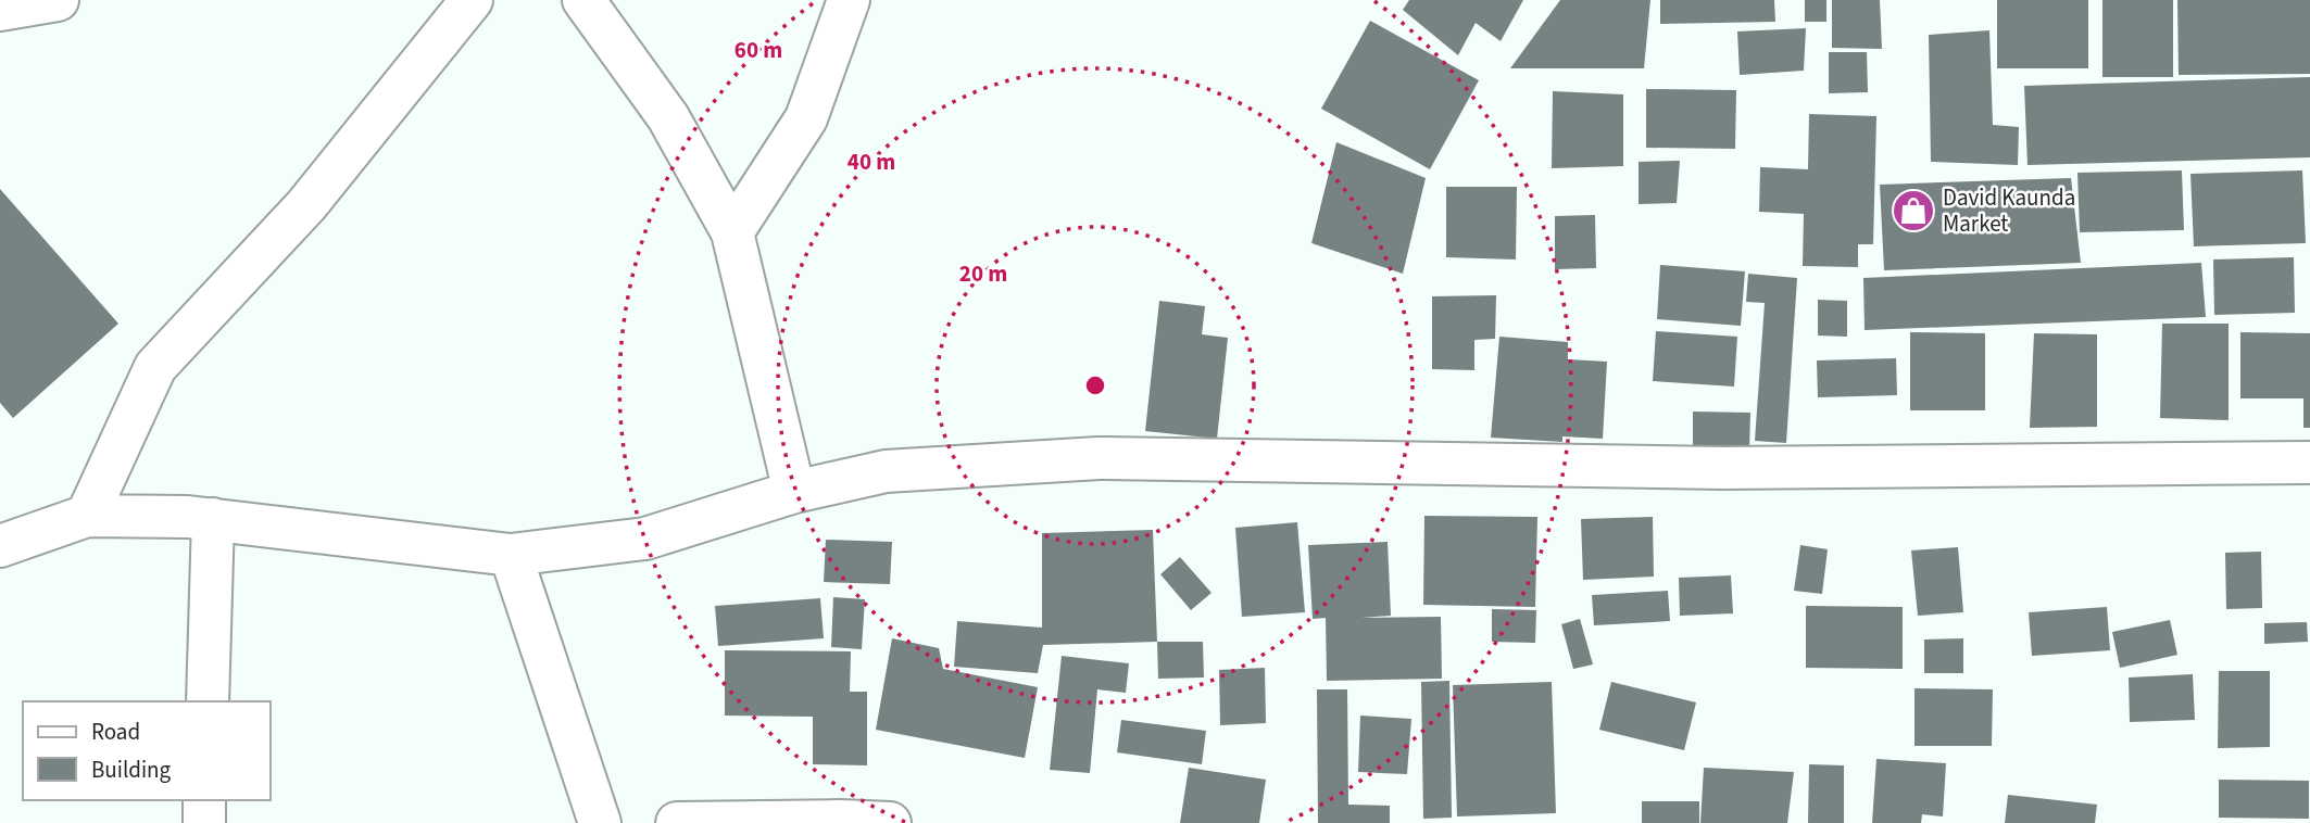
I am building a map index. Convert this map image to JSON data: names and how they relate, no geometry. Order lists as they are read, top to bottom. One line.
{"places":{"shop":["David Kaunda Market"]},"legend":["Road","Building"],"rings":["60 m","40 m","20 m"]}
